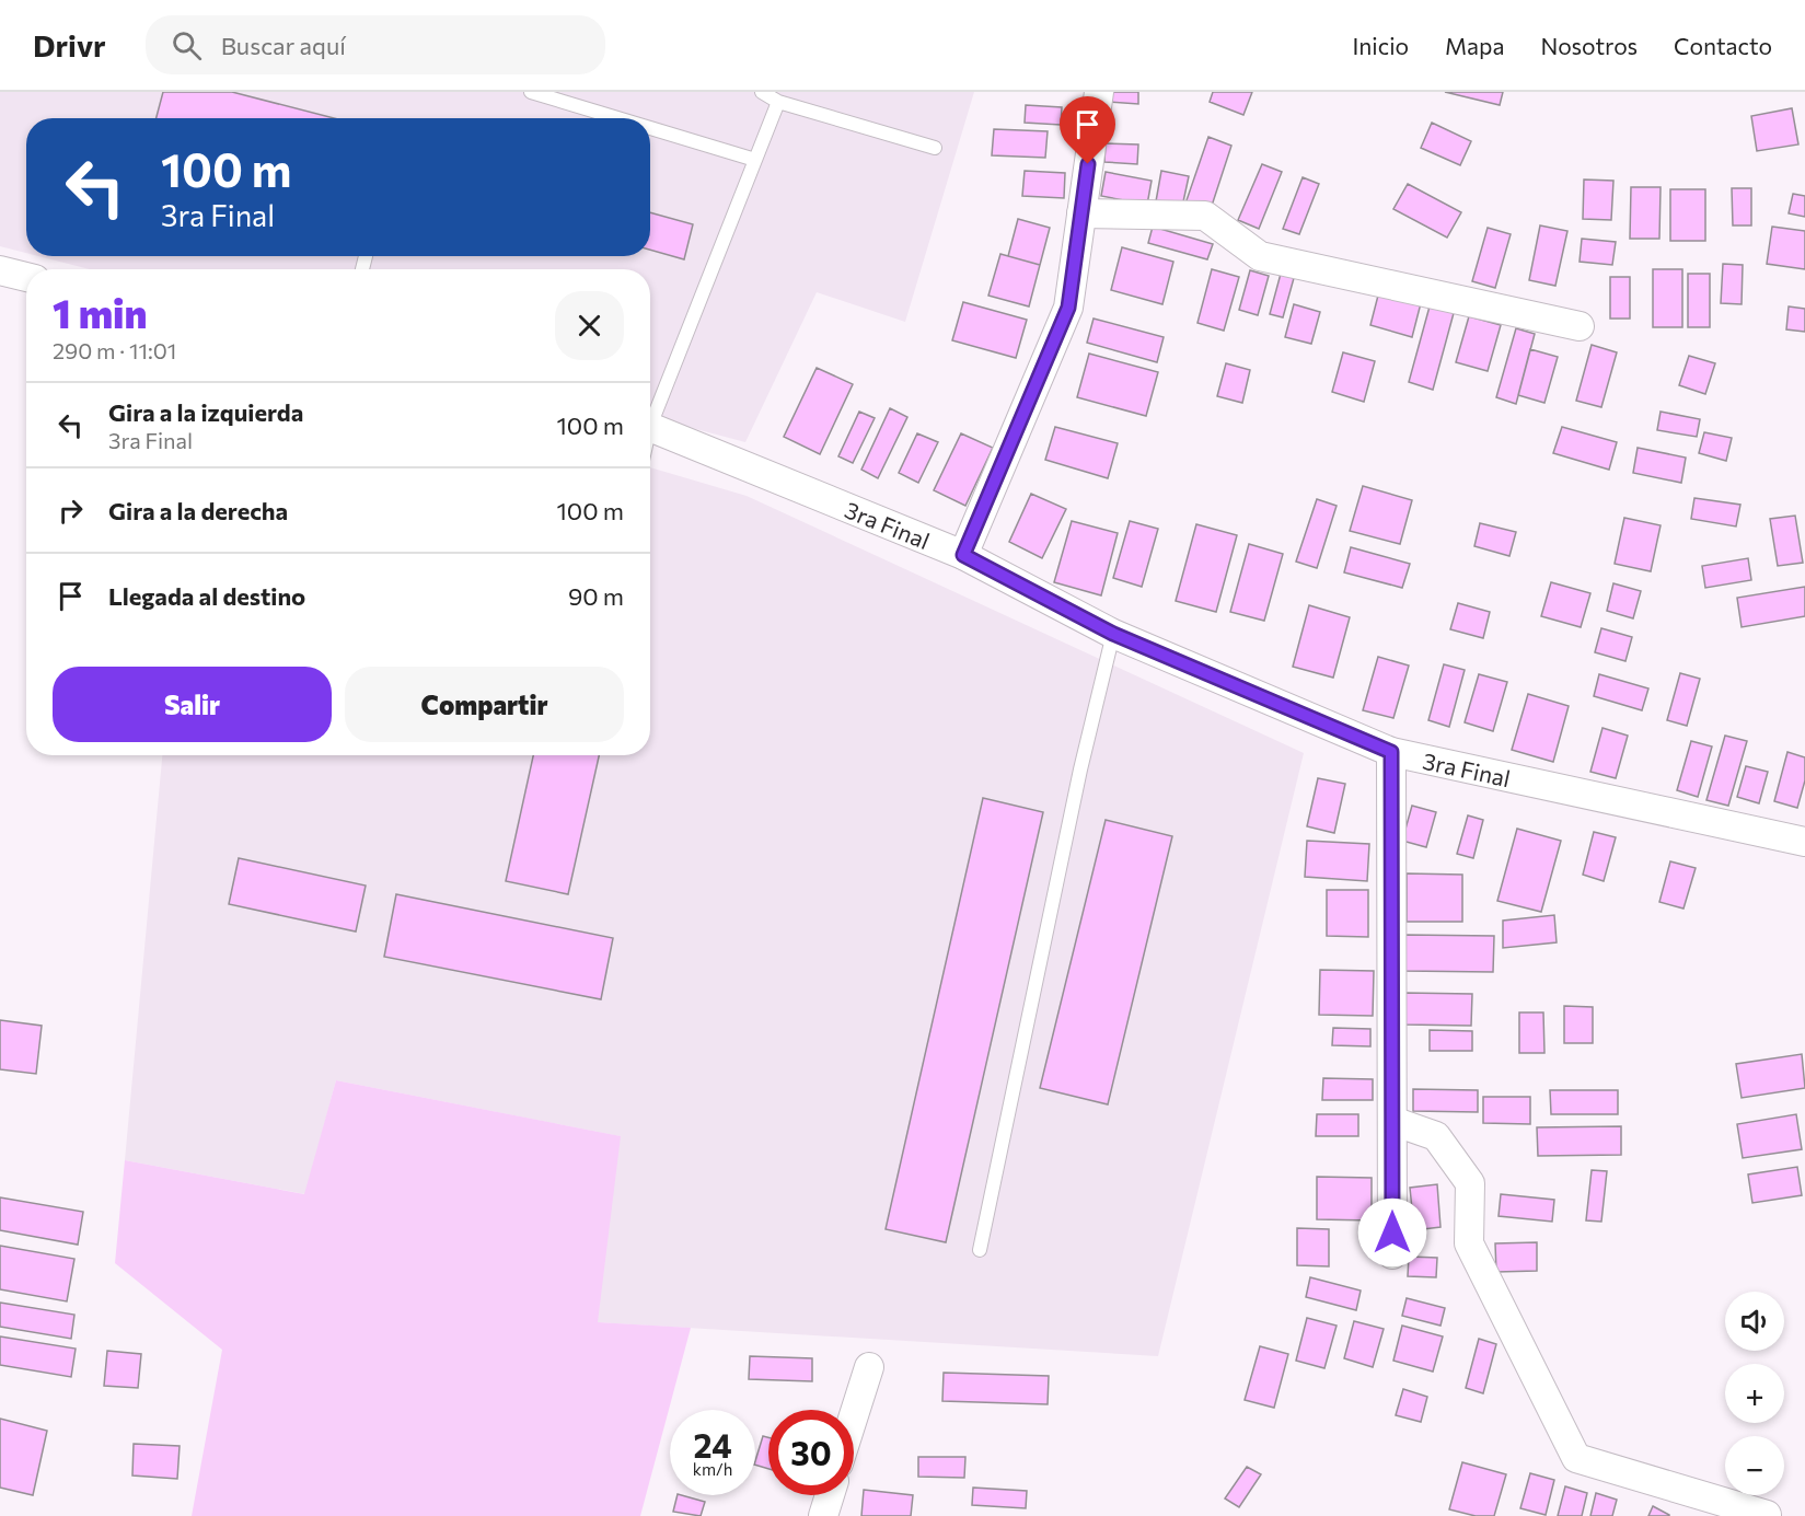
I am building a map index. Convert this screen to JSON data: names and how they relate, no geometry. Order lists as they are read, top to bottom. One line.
{"streets":{"street":["3ra Final"]},"page":{"header":"Drivr","search":"Buscar aquí","nav":["Inicio","Mapa","Nosotros","Contacto"],"turn":["100 m","3ra Final"],"heading":["1 min","290 m · 11:01"],"list":[{"name":"Gira a la izquierda","note":"3ra Final","value":"100 m"},{"name":"Gira a la derecha","value":"100 m"},{"name":"Llegada al destino","value":"90 m"}],"buttons":["Salir","Compartir"],"map_buttons":["+","−"],"speed":"24 km/h","limit":"30"}}
